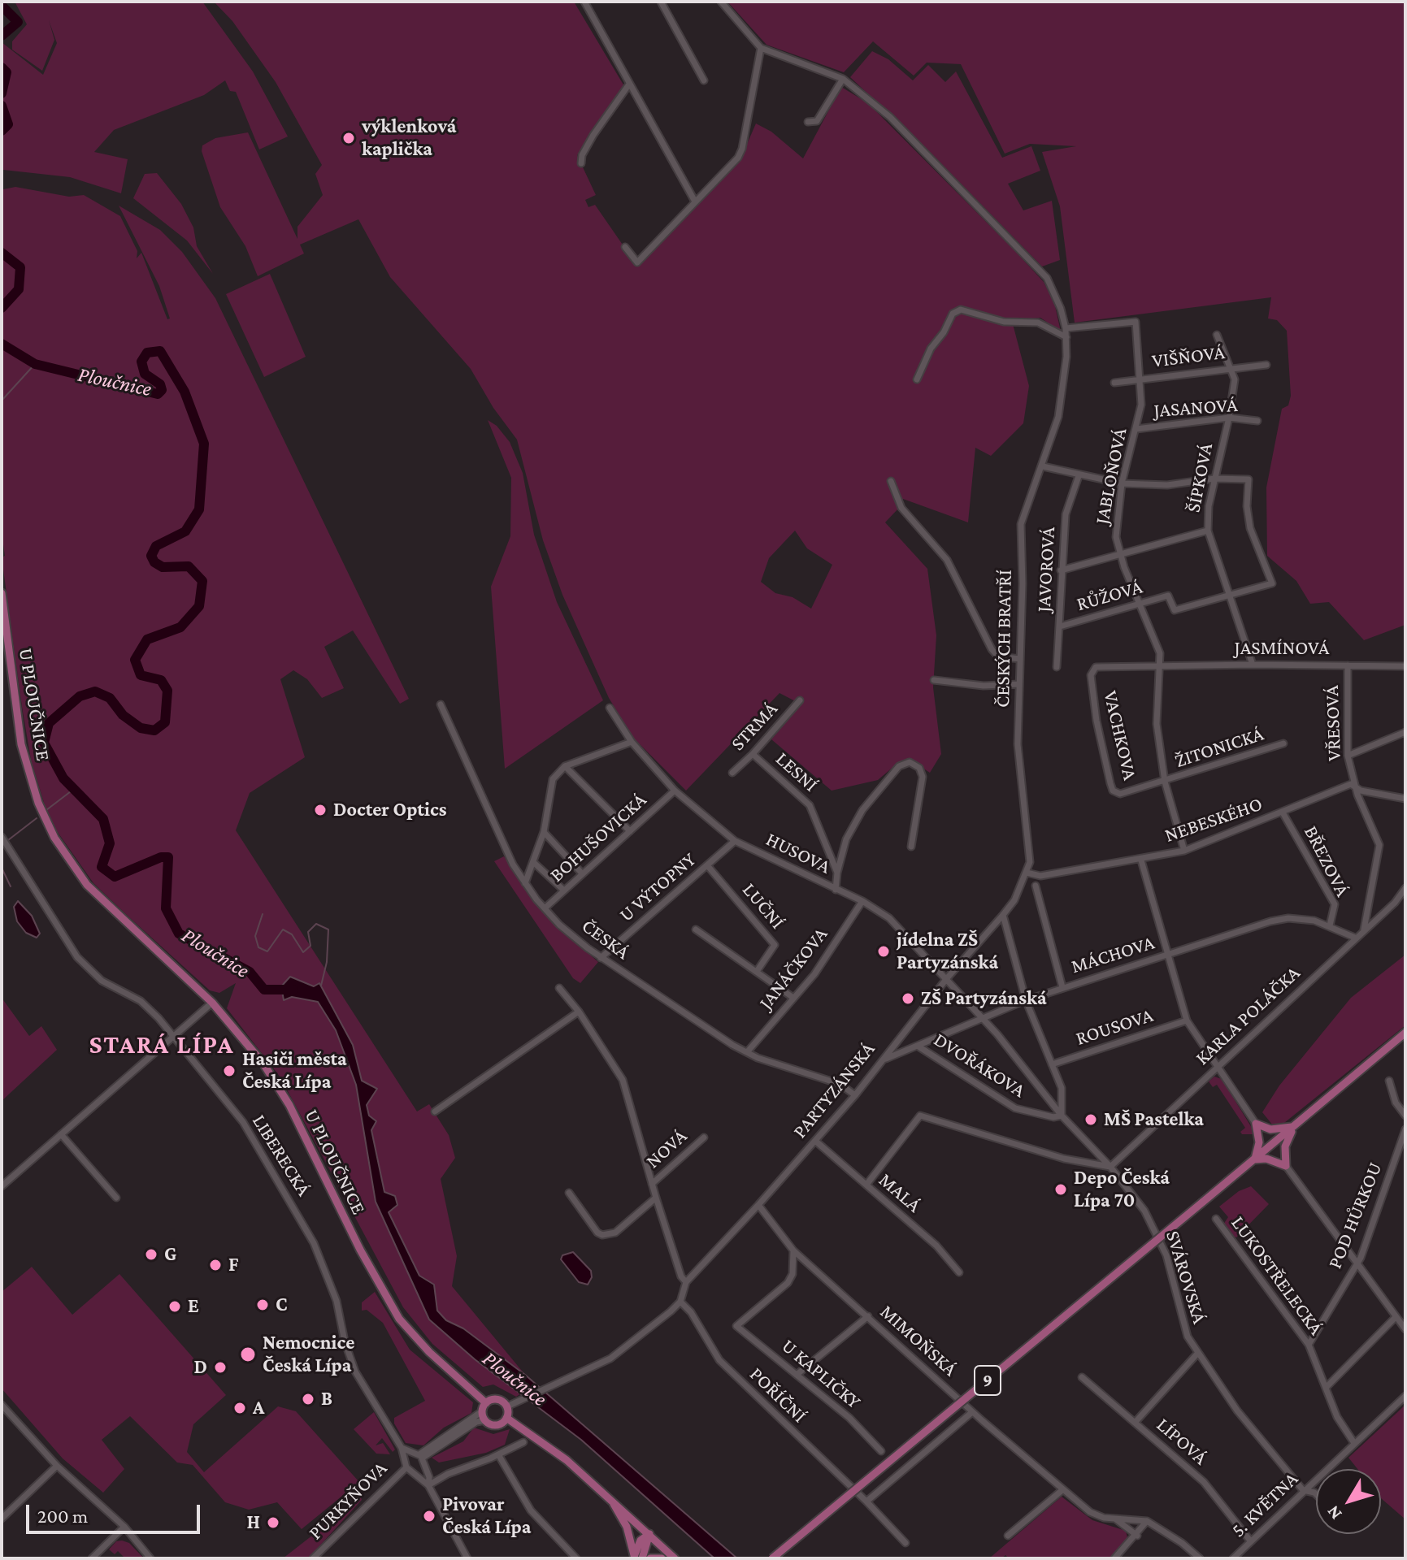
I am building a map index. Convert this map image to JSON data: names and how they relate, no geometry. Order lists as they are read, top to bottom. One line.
{"streets":{"main road":["U PLOUČNICE","9"],"street":["VIŠŇOVÁ","JASANOVÁ","JABLOŇOVÁ","ŠÍPKOVÁ","JAVOROVÁ","RŮŽOVÁ","ČESKÝCH BRATŘÍ","JASMÍNOVÁ","VŘESOVÁ","STRMÁ","VACHKOVA","ŽITONICKÁ","LESNÍ","NEBESKÉHO","BOHUŠOVICKÁ","HUSOVA","BŘEZOVÁ","U VÝTOPNY","LUČNÍ","ČESKÁ","MÁCHOVA","JANÁČKOVA","KARLA POLÁČKA","ROUSOVA","DVOŘÁKOVA","PARTYZÁNSKÁ","NOVÁ","LIBERECKÁ","MALÁ","POD HŮRKOU","LUKOSTŘELECKÁ","SVÁROVSKÁ","MIMOŇSKÁ","U KAPLIČKY","POŘÍČNÍ","LÍPOVÁ","PURKYŇOVA","5. KVĚTNA"]},"crossings":[["VIŠŇOVÁ","JABLOŇOVÁ"],["VIŠŇOVÁ","ŠÍPKOVÁ"],["JASANOVÁ","JABLOŇOVÁ"],["JASANOVÁ","ŠÍPKOVÁ"],["JABLOŇOVÁ","RŮŽOVÁ"],["JABLOŇOVÁ","ČESKÝCH BRATŘÍ"],["JABLOŇOVÁ","JASMÍNOVÁ"],["JABLOŇOVÁ","VACHKOVA"],["JABLOŇOVÁ","ŽITONICKÁ"],["ŠÍPKOVÁ","RŮŽOVÁ"],["ŠÍPKOVÁ","JASMÍNOVÁ"],["JAVOROVÁ","RŮŽOVÁ"],["ČESKÝCH BRATŘÍ","NEBESKÉHO"],["ČESKÝCH BRATŘÍ","PARTYZÁNSKÁ"],["JASMÍNOVÁ","VŘESOVÁ"],["JASMÍNOVÁ","VACHKOVA"],["VŘESOVÁ","NEBESKÉHO"],["VŘESOVÁ","KARLA POLÁČKA"],["STRMÁ","LESNÍ"],["VACHKOVA","ŽITONICKÁ"],["VACHKOVA","NEBESKÉHO"],["LESNÍ","HUSOVA"],["NEBESKÉHO","BŘEZOVÁ"],["BOHUŠOVICKÁ","HUSOVA"],["BOHUŠOVICKÁ","ČESKÁ"],["HUSOVA","U VÝTOPNY"],["HUSOVA","MÁCHOVA"],["HUSOVA","JANÁČKOVA"],["HUSOVA","PARTYZÁNSKÁ"],["HUSOVA","SVÁROVSKÁ"],["BŘEZOVÁ","MÁCHOVA"],["U VÝTOPNY","LUČNÍ"],["U VÝTOPNY","ČESKÁ"],["ČESKÁ","JANÁČKOVA"],["ČESKÁ","PARTYZÁNSKÁ"],["MÁCHOVA","KARLA POLÁČKA"],["MÁCHOVA","DVOŘÁKOVA"],["MÁCHOVA","PARTYZÁNSKÁ"],["MÁCHOVA","SVÁROVSKÁ"],["KARLA POLÁČKA","SVÁROVSKÁ"],["DVOŘÁKOVA","SVÁROVSKÁ"],["PARTYZÁNSKÁ","MALÁ"],["PARTYZÁNSKÁ","MIMOŇSKÁ"],["LIBERECKÁ","PURKYŇOVA"],["POD HŮRKOU","LUKOSTŘELECKÁ"],["LUKOSTŘELECKÁ","5. KVĚTNA"],["SVÁROVSKÁ","5. KVĚTNA"],["MIMOŇSKÁ","U KAPLIČKY"],["LÍPOVÁ","5. KVĚTNA"]],"districts":["STARÁ LÍPA"],"water":["Ploučnice"],"places":["výklenková kaplička","Docter Optics","jídelna ZŠ Partyzánská","ZŠ Partyzánská","Hasiči města Česká Lípa","MŠ Pastelka","Depo Česká Lípa 70","G","F","C","E","Nemocnice Česká Lípa","D","B","A","Pivovar Česká Lípa","H"],"scale_bar":"200 m","north":"bottom left"}
